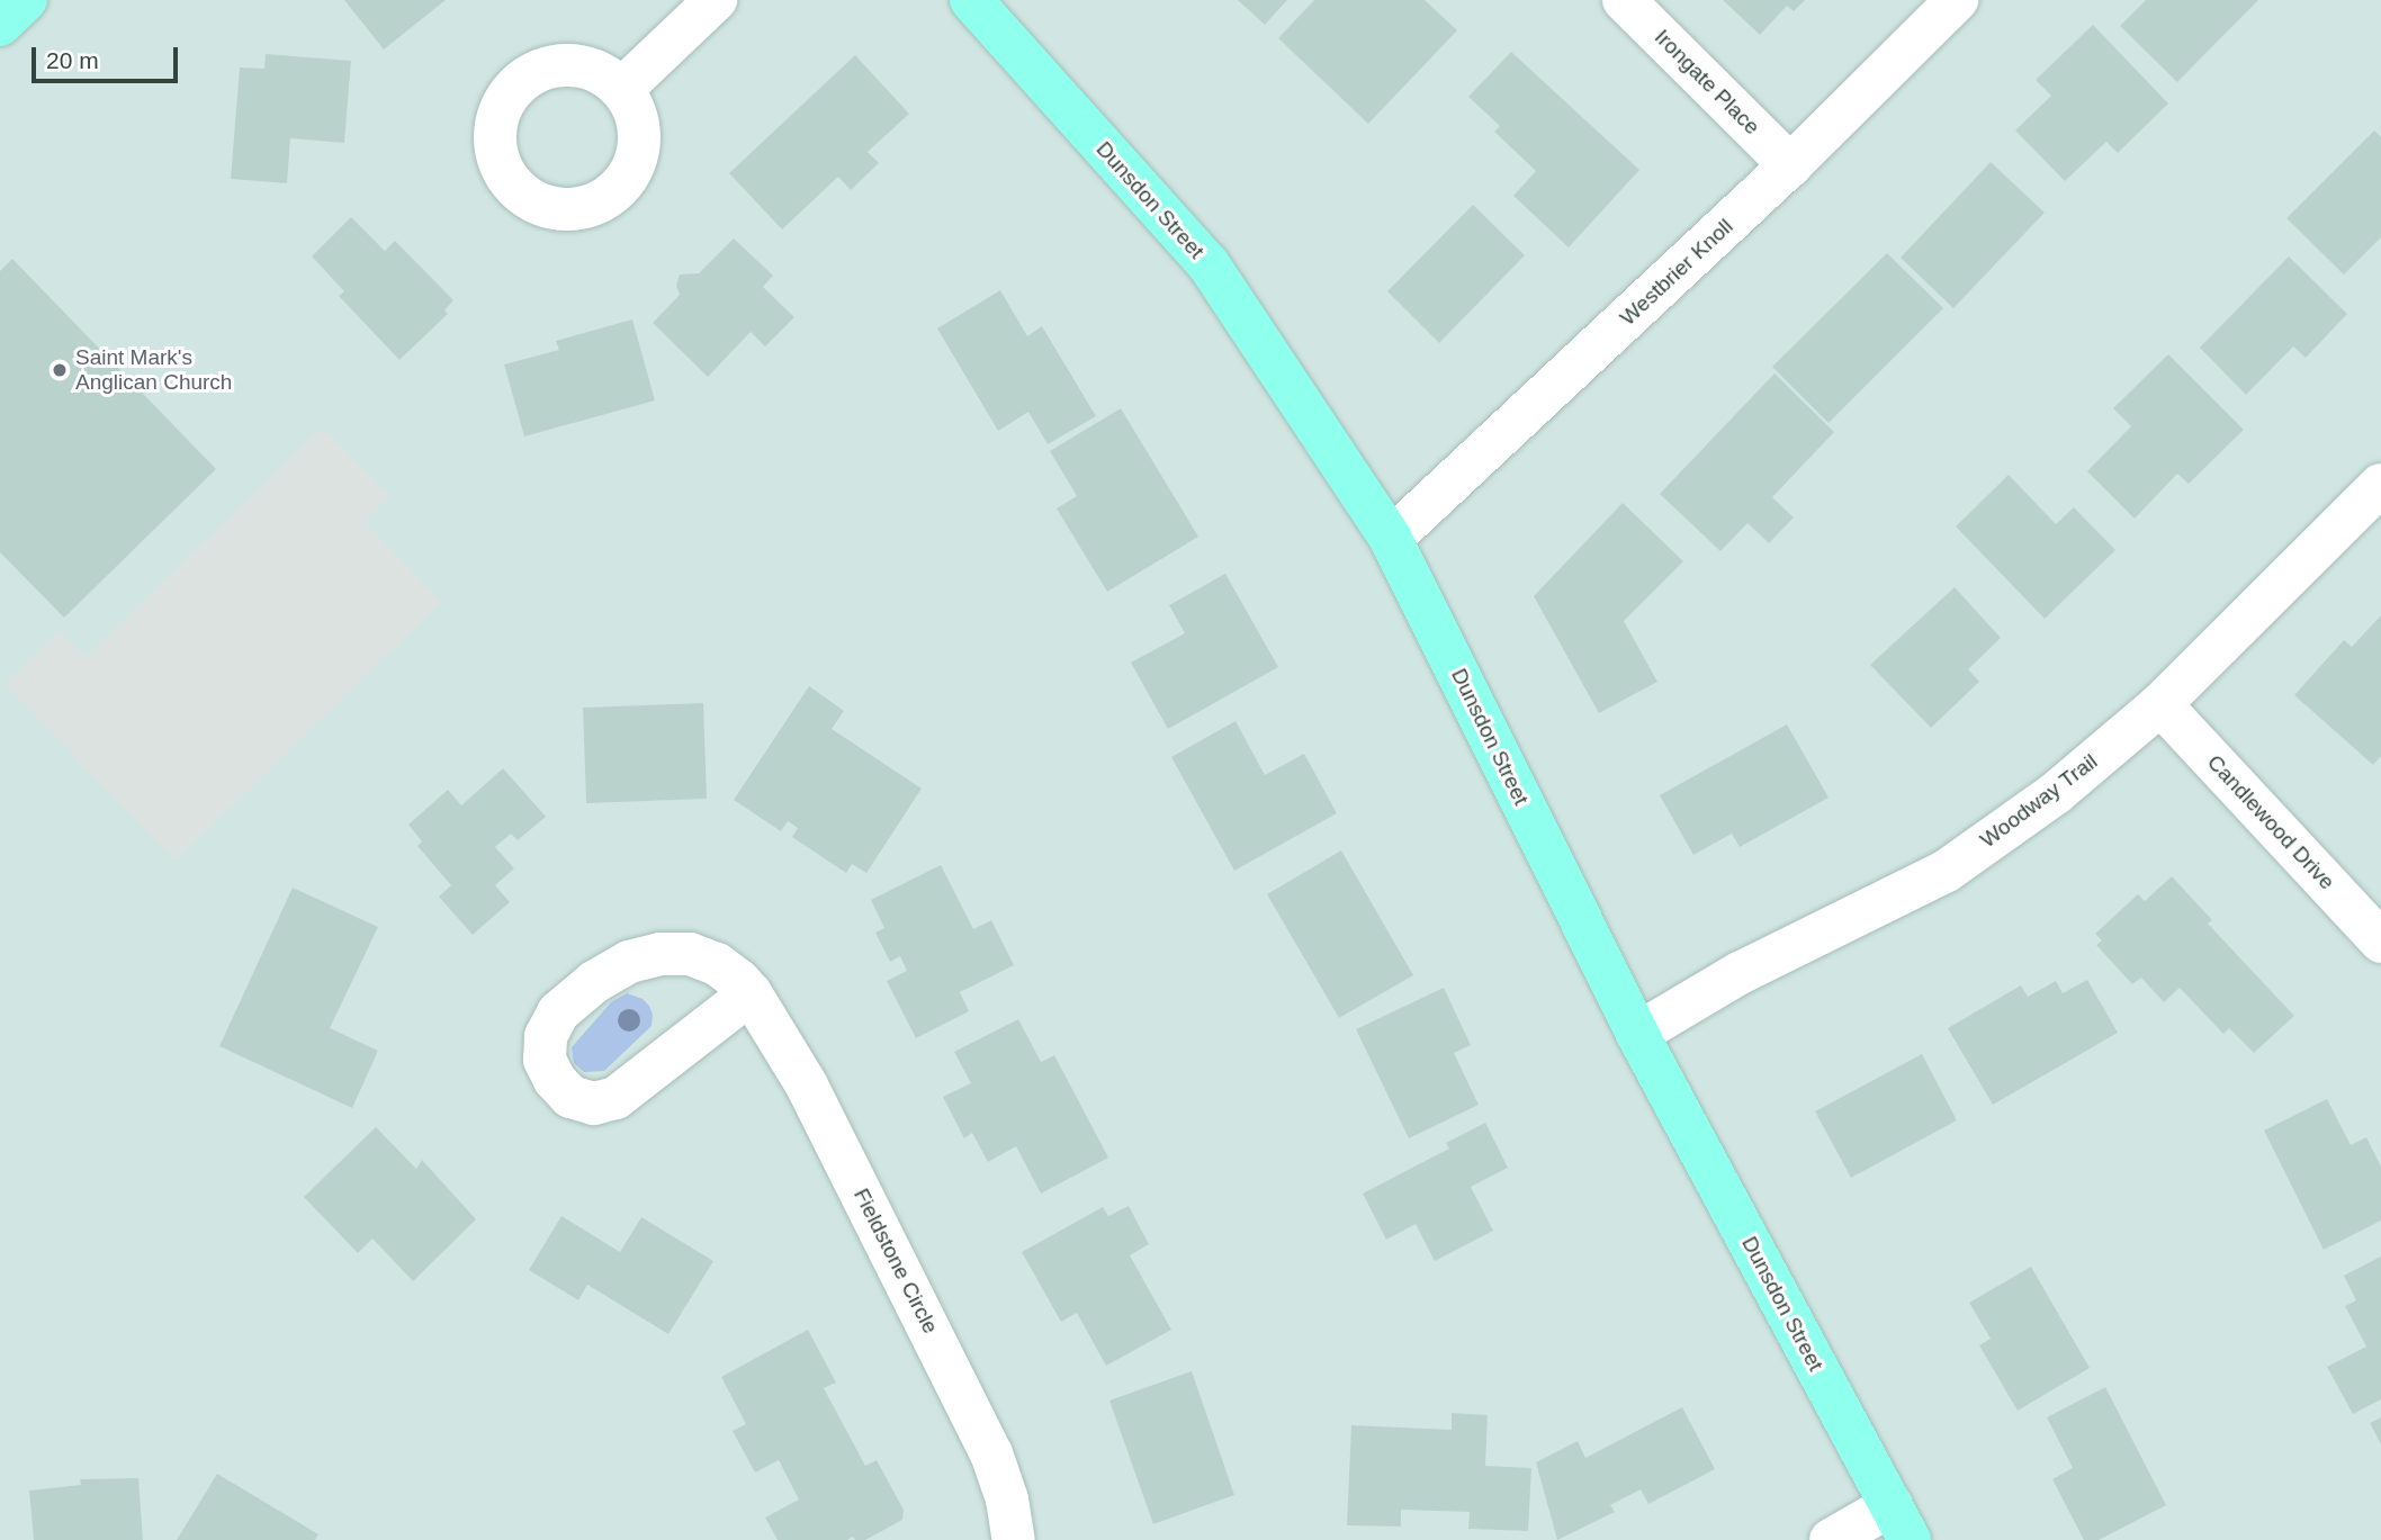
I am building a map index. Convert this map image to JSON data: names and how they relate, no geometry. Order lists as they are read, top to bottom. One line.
{"streets":{"main road":["Dunsdon Street"],"street":["Irongate Place","Westbrier Knoll","Woodway Trail","Candlewood Drive","Fieldstone Circle"]},"crossings":[["Irongate Place","Westbrier Knoll"],["Dunsdon Street","Westbrier Knoll"],["Dunsdon Street","Woodway Trail"],["Woodway Trail","Candlewood Drive"]],"places":["Saint Mark's Anglican Church"],"scale_bar":"20 m"}
